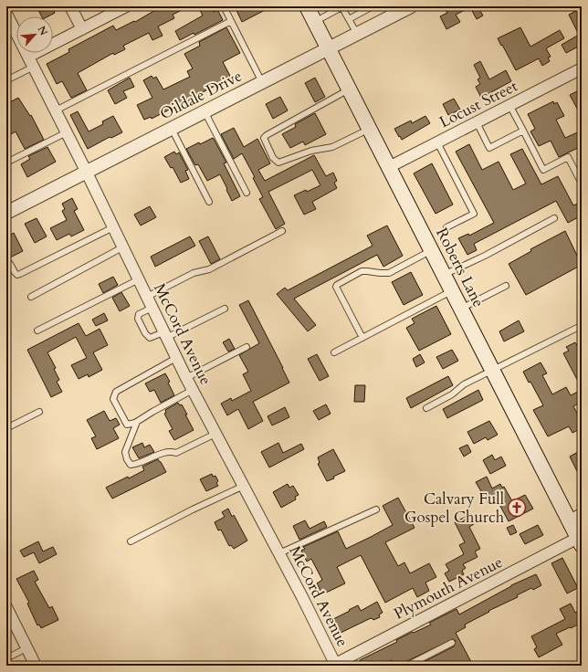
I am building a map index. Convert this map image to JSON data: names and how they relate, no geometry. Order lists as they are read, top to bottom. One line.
{"streets":{"main road":["Roberts Lane"],"street":["Oildale Drive","Locust Street","McCord Avenue","Plymouth Avenue"]},"crossings":[["Oildale Drive","Roberts Lane"],["Oildale Drive","McCord Avenue"],["Locust Street","Roberts Lane"],["Roberts Lane","Plymouth Avenue"],["McCord Avenue","Plymouth Avenue"]],"places":{"church":["Calvary Full Gospel Church"]},"north":"top right"}
